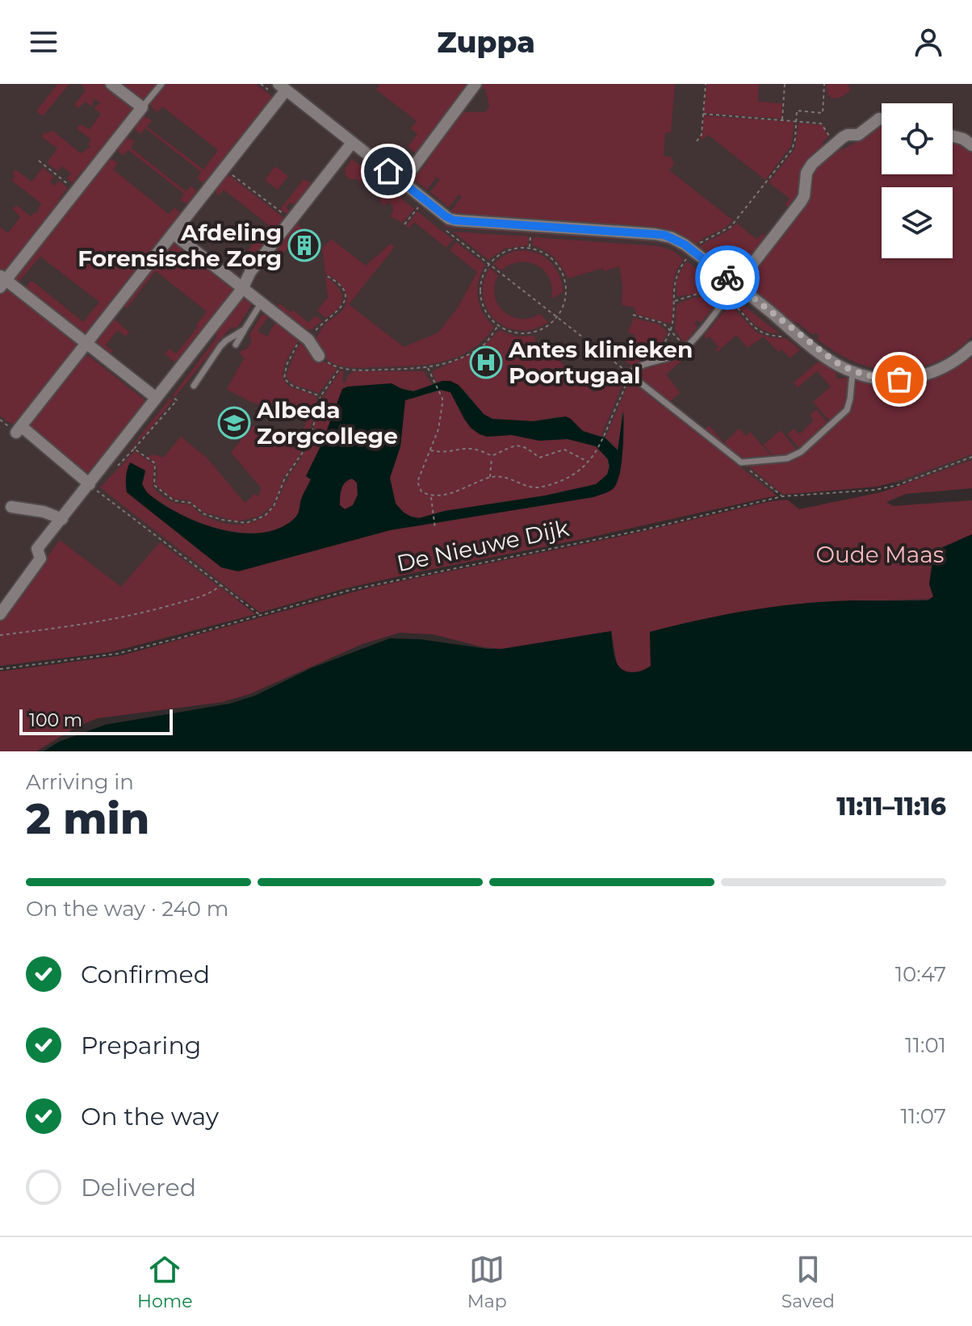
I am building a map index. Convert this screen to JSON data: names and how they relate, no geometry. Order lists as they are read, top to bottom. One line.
{"streets":{"path":["De Nieuwe Dijk"]},"parks":["Oude Maas"],"places":{"building":["Afdeling Forensische Zorg"],"hospital":["Antes klinieken Poortugaal"],"school or university":["Albeda Zorgcollege"]},"scale_bar":"100 m","page":{"header":"Zuppa","scale":"100 m","heading":["2 min","Arriving in","11:11–11:16"],"bar":"On the way · 240 m","list":[["Confirmed","10:47"],["Preparing","11:01"],["On the way","11:07"],"Delivered"],"tabs":["Home","Map","Saved"]}}
